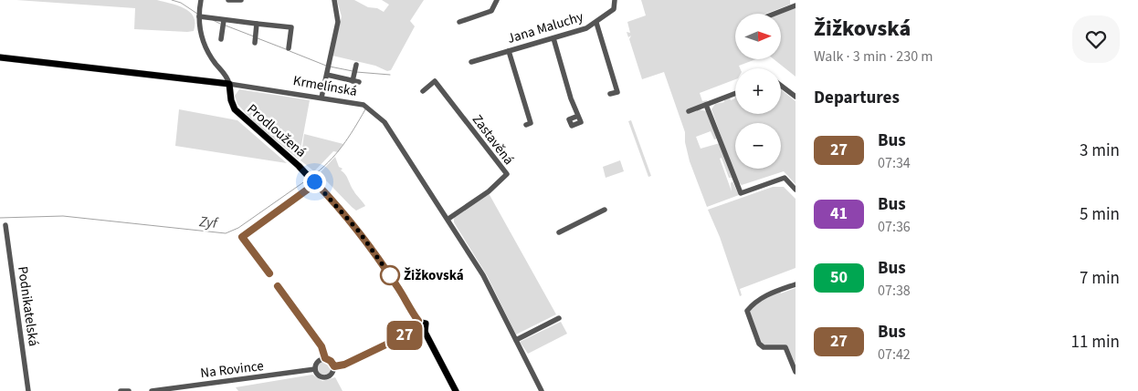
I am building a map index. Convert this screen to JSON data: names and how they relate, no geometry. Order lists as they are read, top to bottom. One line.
{"streets":{"main road":["Krmelínská","Prodloužená"],"street":["Jana Maluchy","Zastavěná","Podnikatelská","Na Rovince"]},"crossings":[["Krmelínská","Prodloužená"],["Krmelínská","Zastavěná"],["Prodloužená","Na Rovince"]],"water":["Zyf"],"places":["Žižkovská"],"lines":["bus line 27"],"north":"right","page":{"on_map":"27","heading":[["Žižkovská","Walk · 3 min · 230 m"],"Departures"],"map_buttons":["+","−"],"list":[{"mark":"27","name":"Bus","note":"07:34","value":"3 min"},{"mark":"41","name":"Bus","note":"07:36","value":"5 min"},{"mark":"50","name":"Bus","note":"07:38","value":"7 min"},{"mark":"27","name":"Bus","note":"07:42","value":"11 min"}]}}
